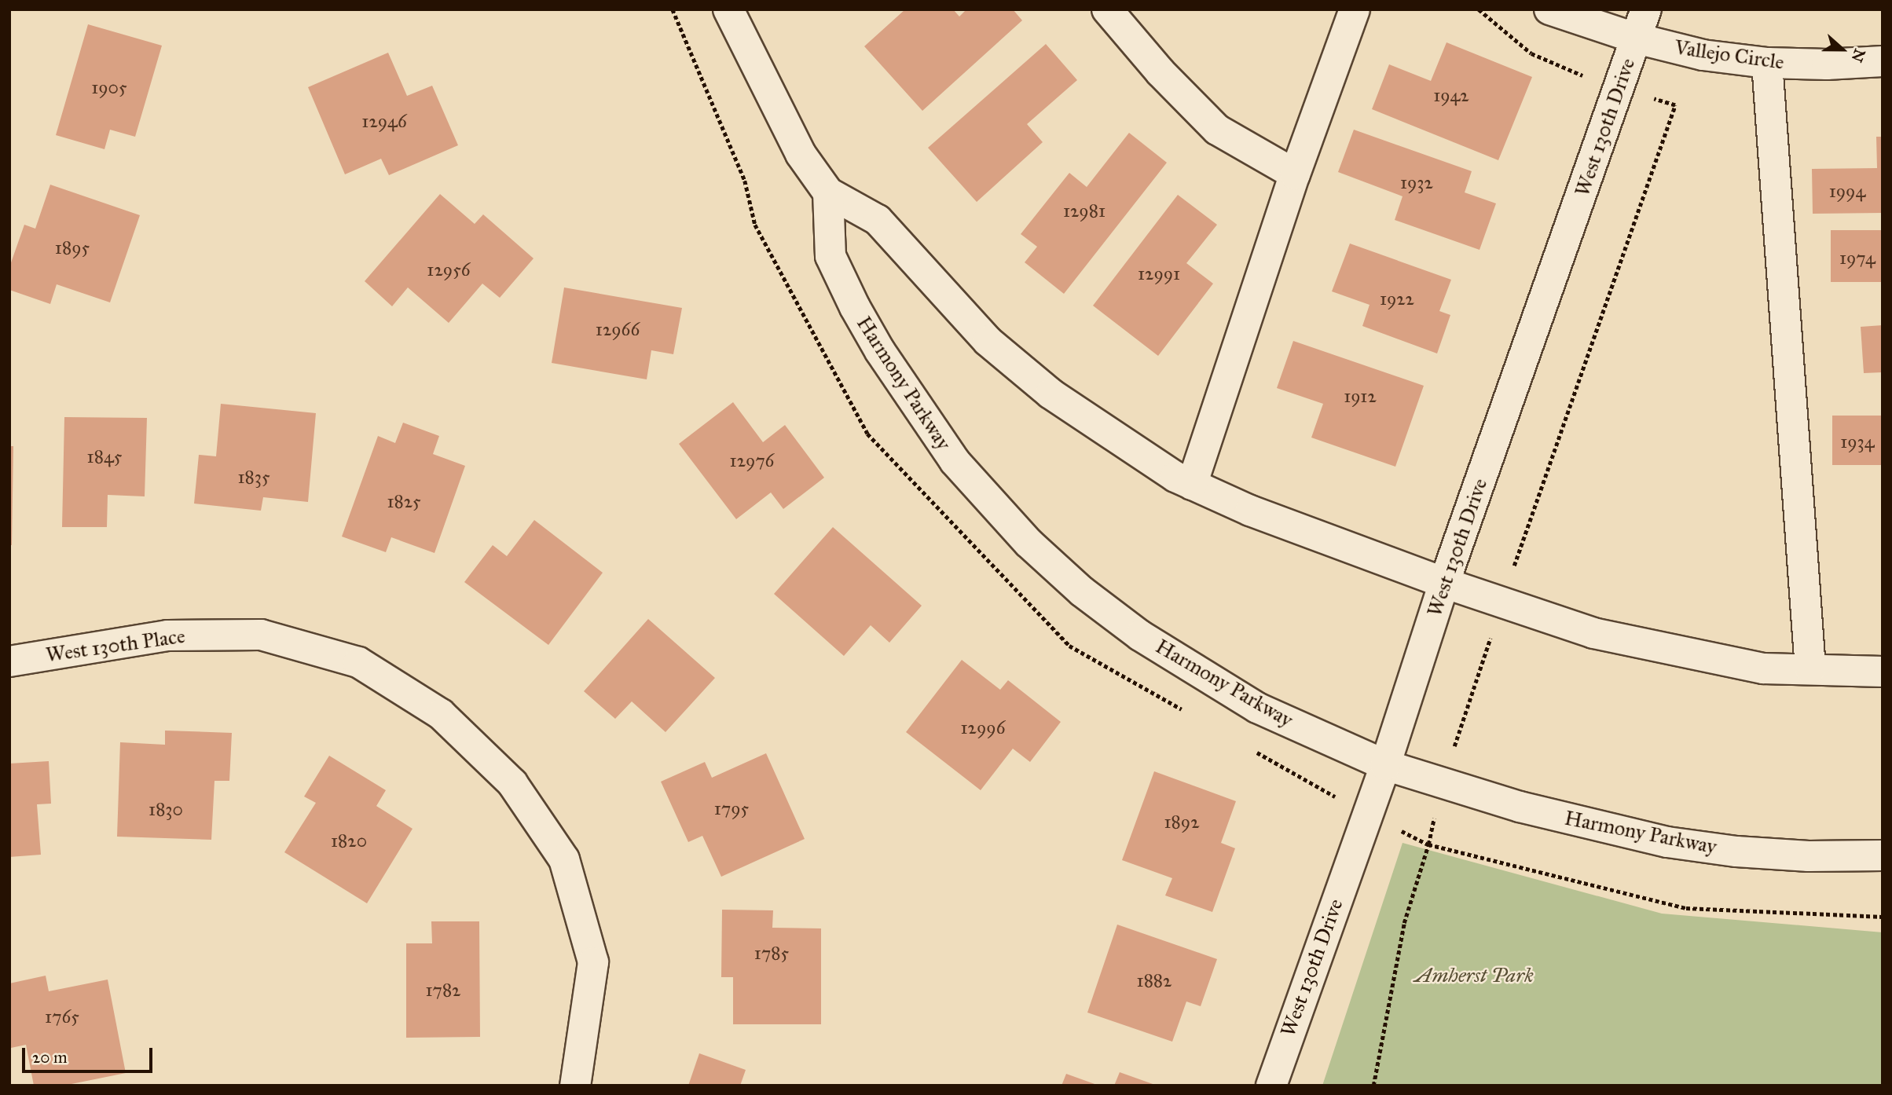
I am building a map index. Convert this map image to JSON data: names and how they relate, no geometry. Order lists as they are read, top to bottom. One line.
{"streets":{"street":["Vallejo Circle","West 130th Drive","Harmony Parkway","West 130th Place"]},"crossings":[["Vallejo Circle","West 130th Drive"],["West 130th Drive","Harmony Parkway"]],"parks":["Amherst Park"],"house_numbers":["1905","1942","12946","1932","1994","12981","1895","1974","12956","12991","1922","12966","1912","1934","1845","12976","1835","1825","12996","1795","1830","1892","1820","1785","1882","1782","1765"],"scale_bar":"20 m","north":"right"}
